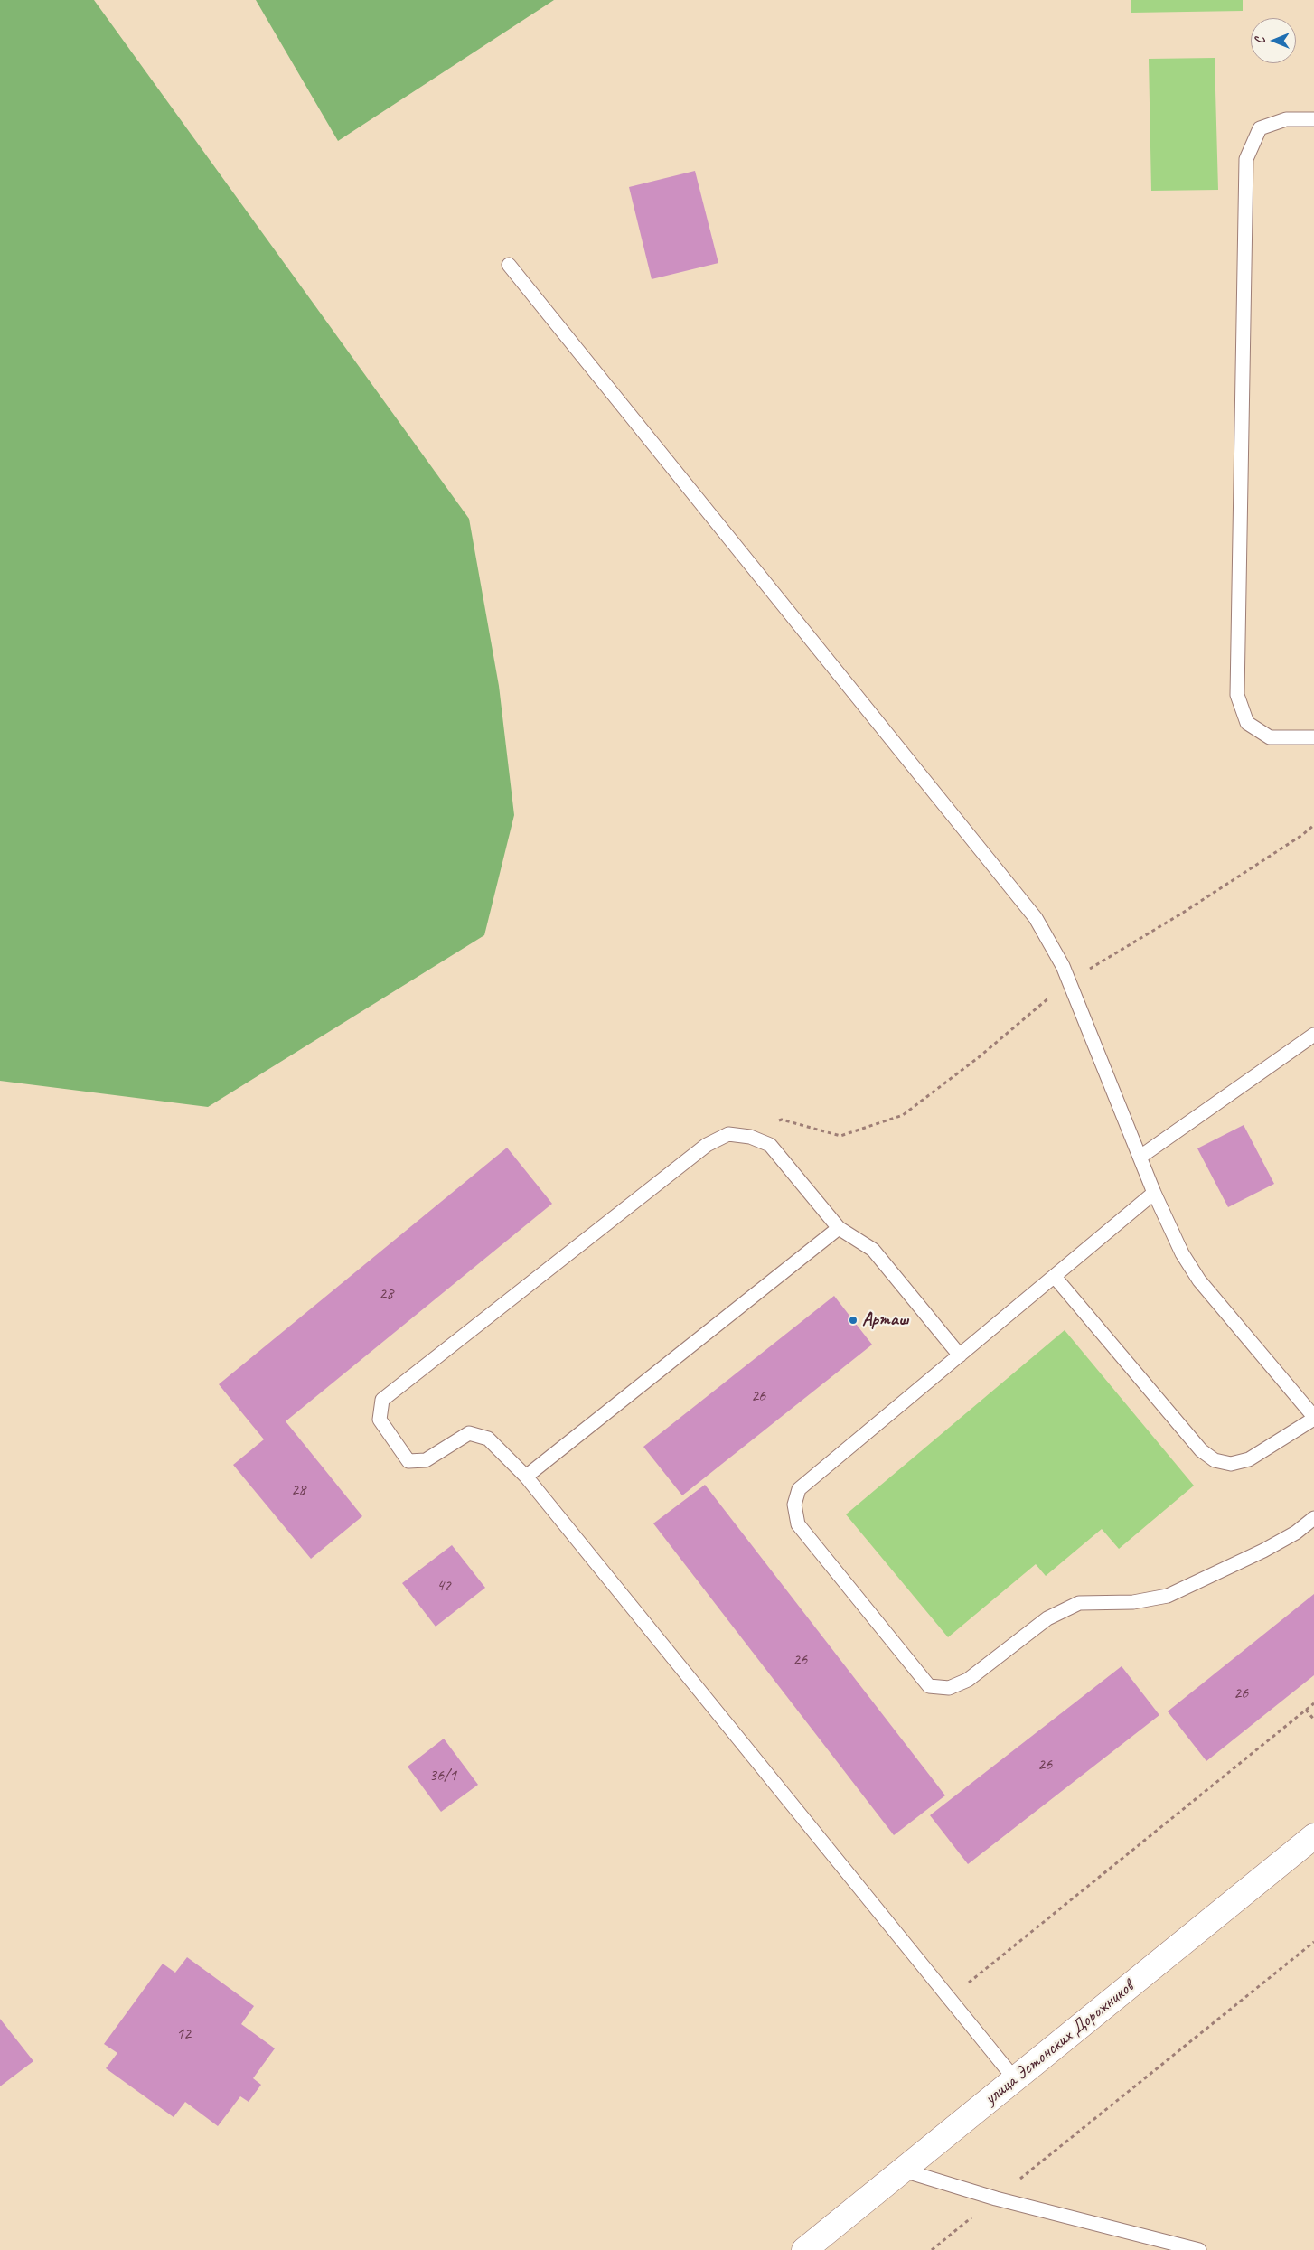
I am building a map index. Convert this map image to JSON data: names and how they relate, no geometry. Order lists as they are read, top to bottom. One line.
{"streets":{"main road":["улица Эстонских Дорожников"]},"places":["Арташ"],"house_numbers":["28","26","28","42","26","26","26","36/1","12"],"north":"left"}
